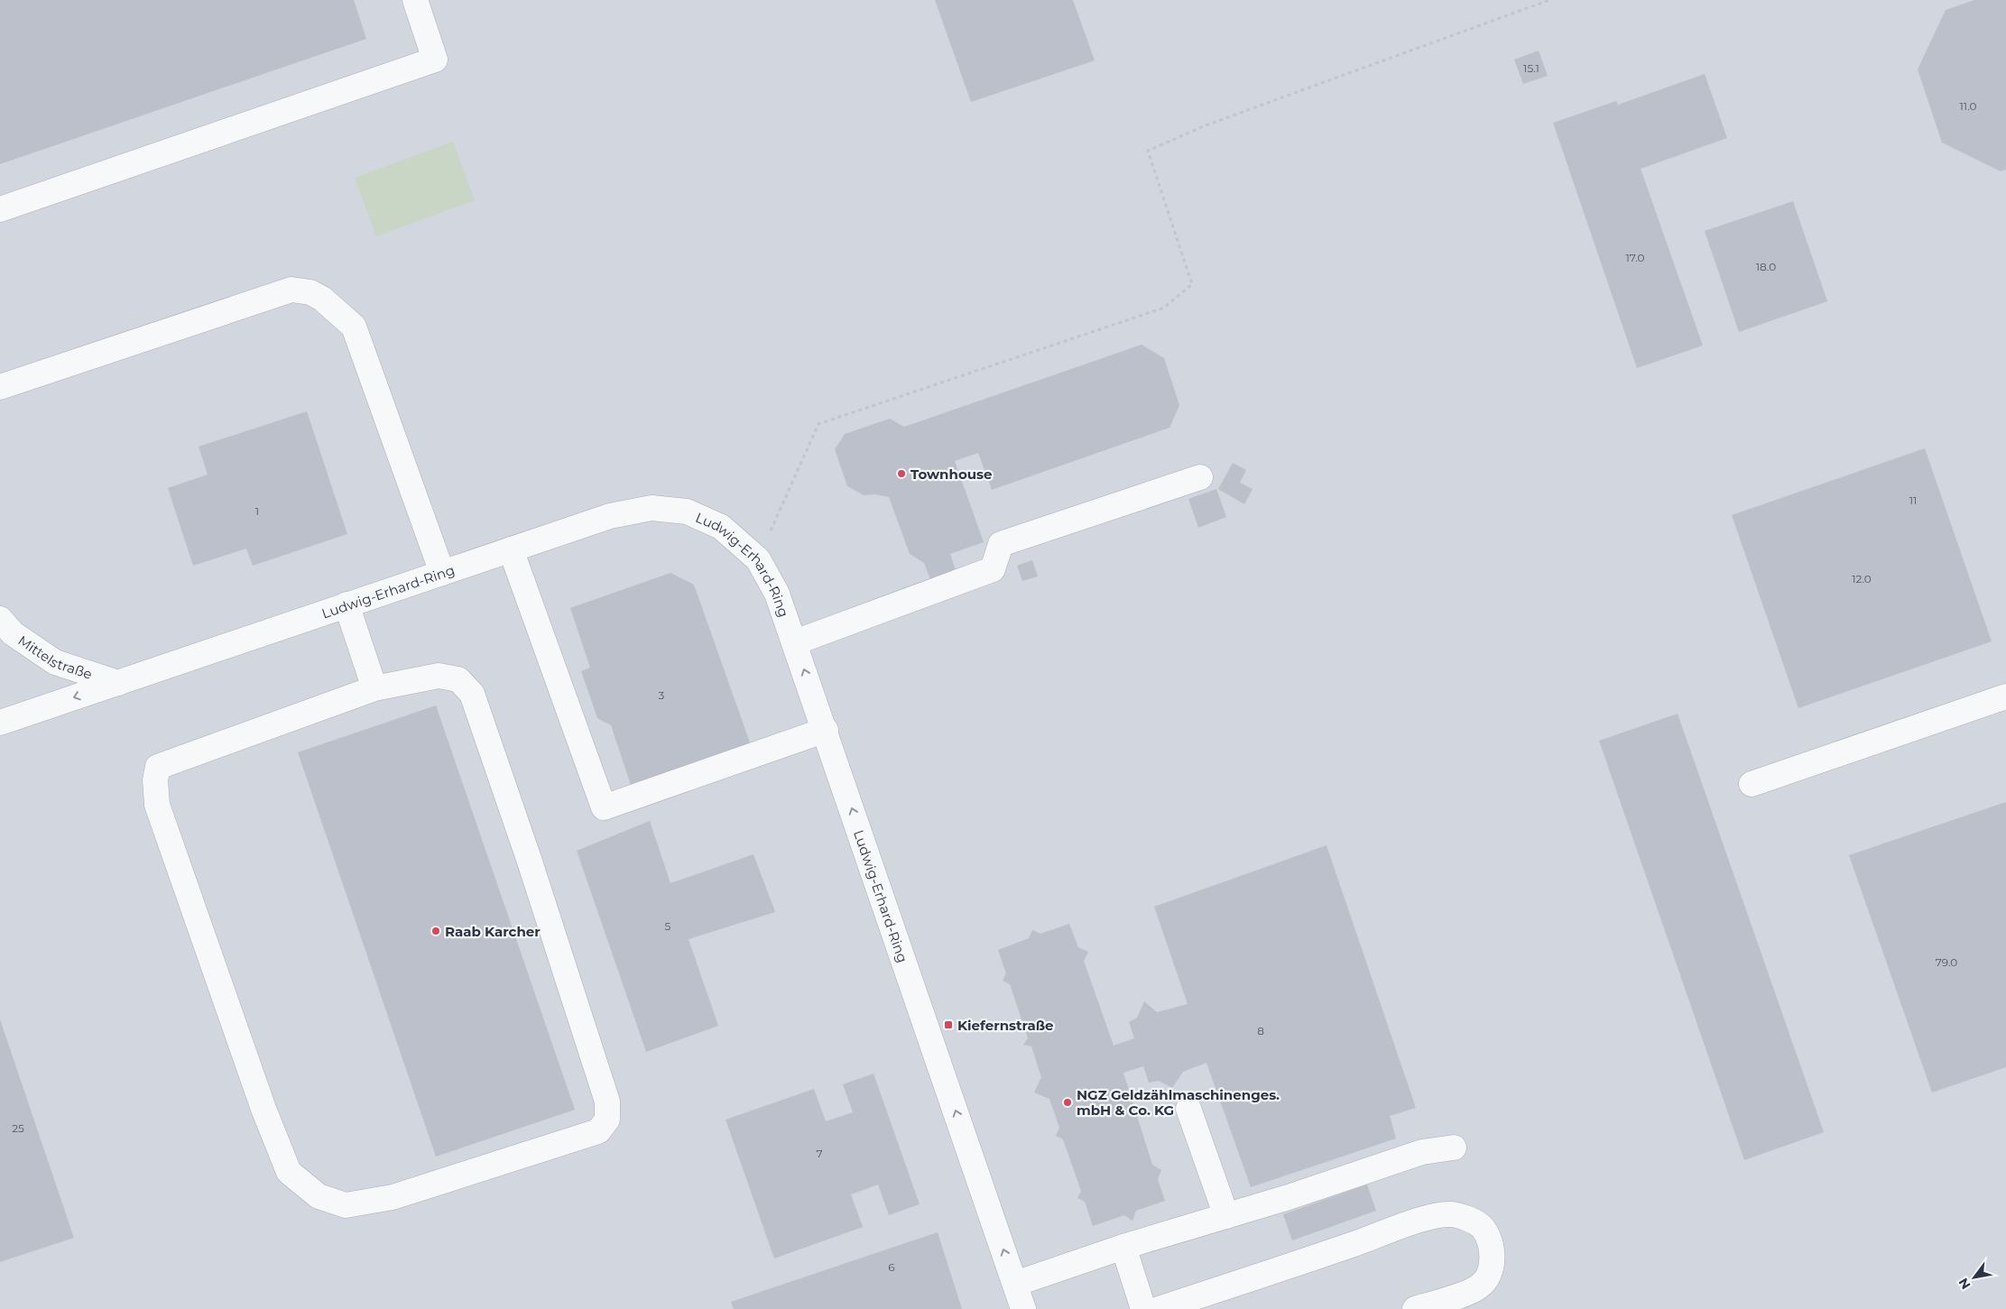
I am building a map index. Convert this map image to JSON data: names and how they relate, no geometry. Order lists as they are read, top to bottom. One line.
{"streets":{"street":["Ludwig-Erhard-Ring","Mittelstraße"]},"crossings":[["Ludwig-Erhard-Ring","Mittelstraße"]],"one_way":["Ludwig-Erhard-Ring"],"places":{"other":["Townhouse","Raab Karcher","NGZ Geldzählmaschinenges. mbH & Co. KG"],"transit":["Kiefernstraße"]},"house_numbers":["15.1","11.0","17.0","18.0","11","1","12.0","3","5","79.0","8","25","7","6"],"north":"bottom left"}
